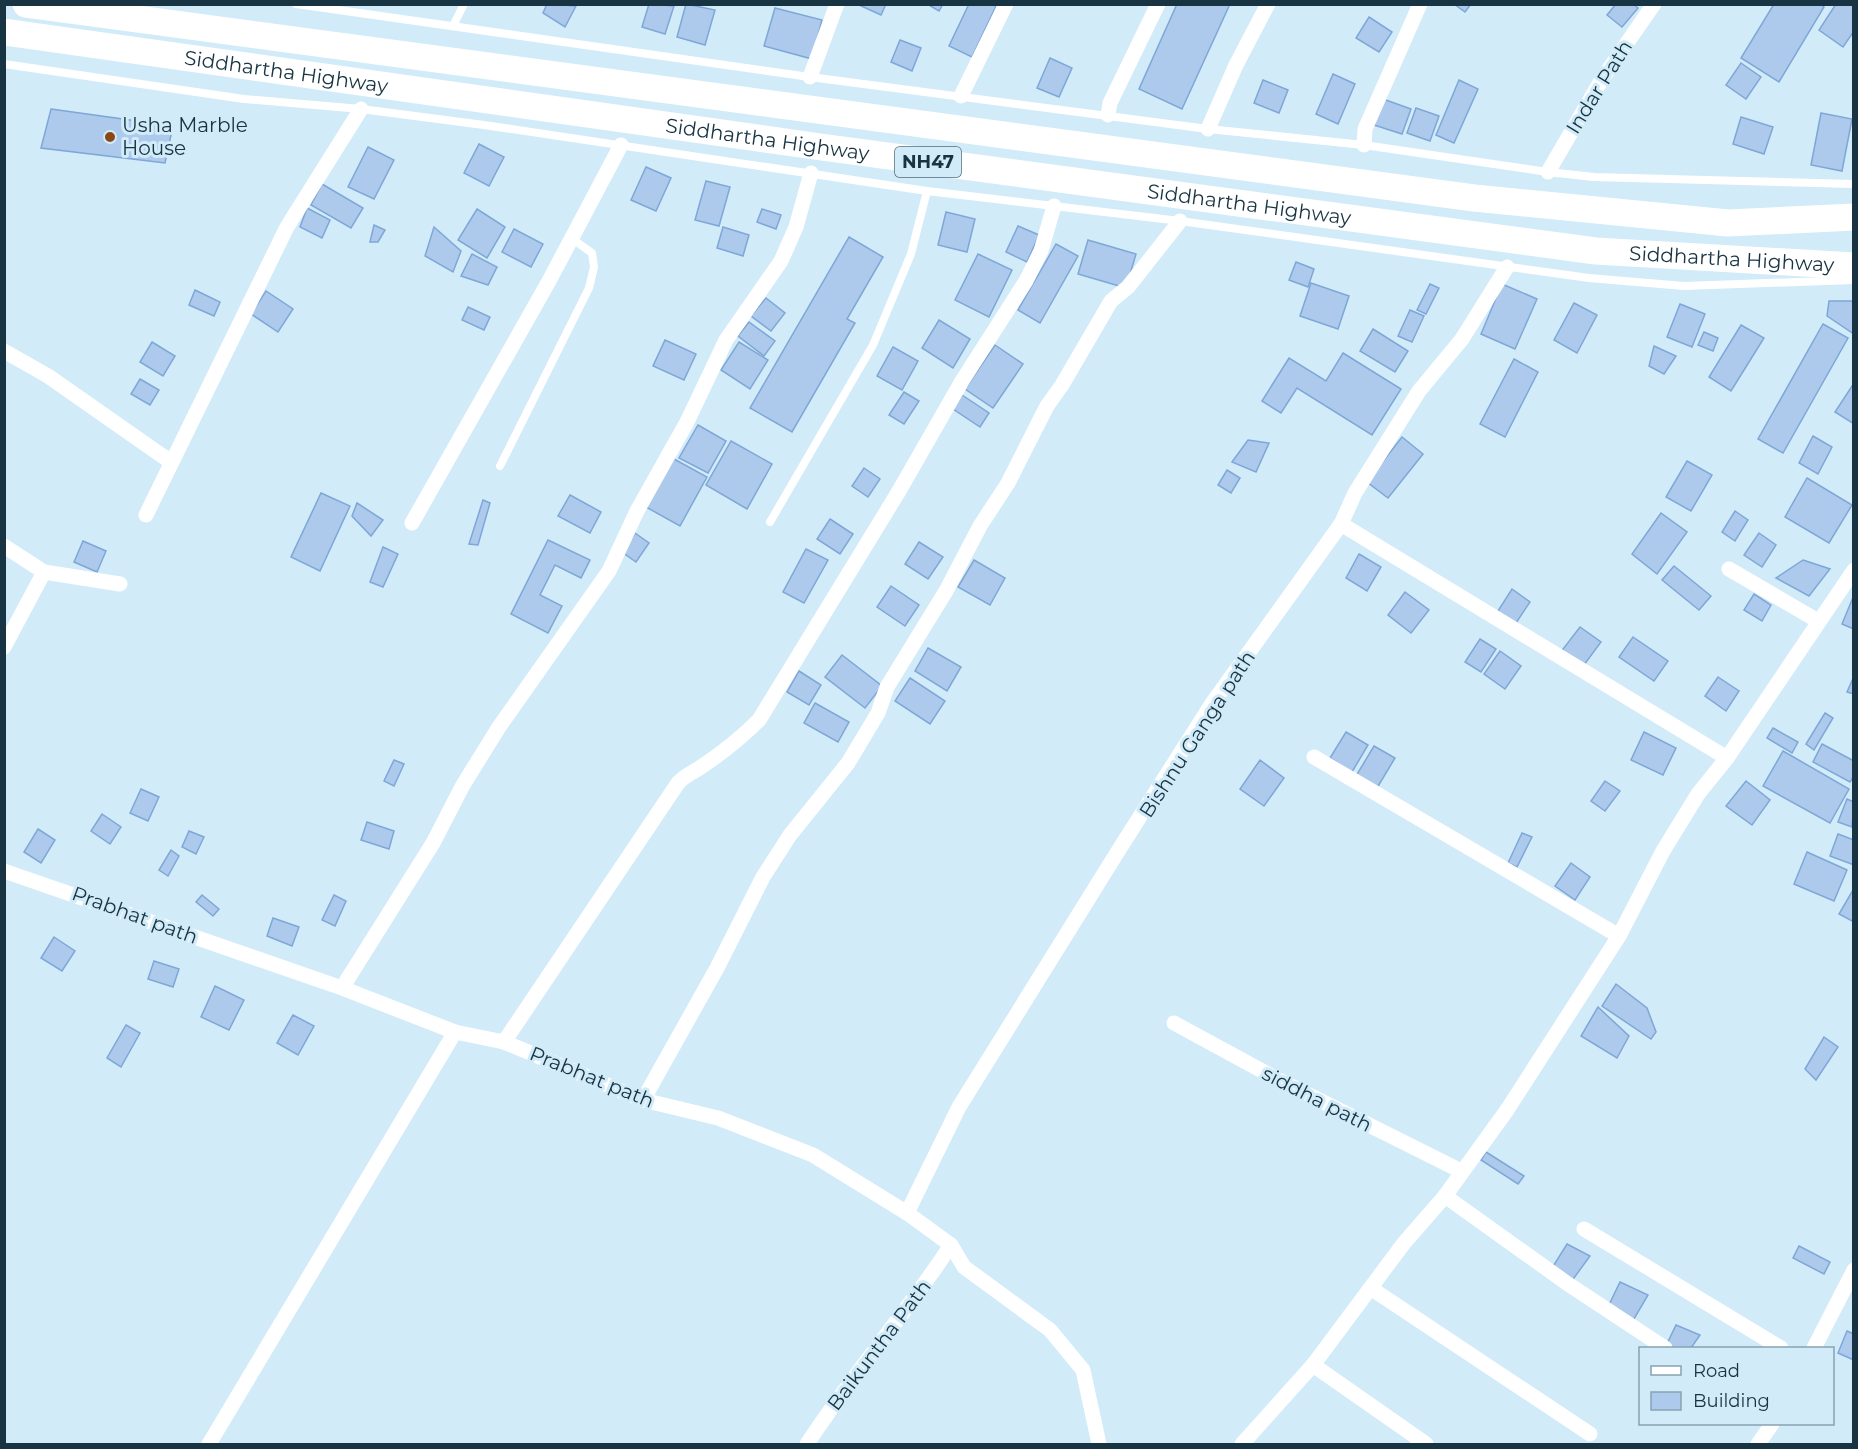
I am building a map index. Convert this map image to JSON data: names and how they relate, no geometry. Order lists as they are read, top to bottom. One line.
{"streets":{"highway":["Siddhartha Highway","NH47"],"street":["Indar Path","Bishnu Ganga path","Prabhat path","siddha path","Baikuntha Path"]},"crossings":[["Bishnu Ganga path","Prabhat path"],["Prabhat path","Baikuntha Path"]],"places":["Usha Marble House"],"legend":["Road","Building"]}
